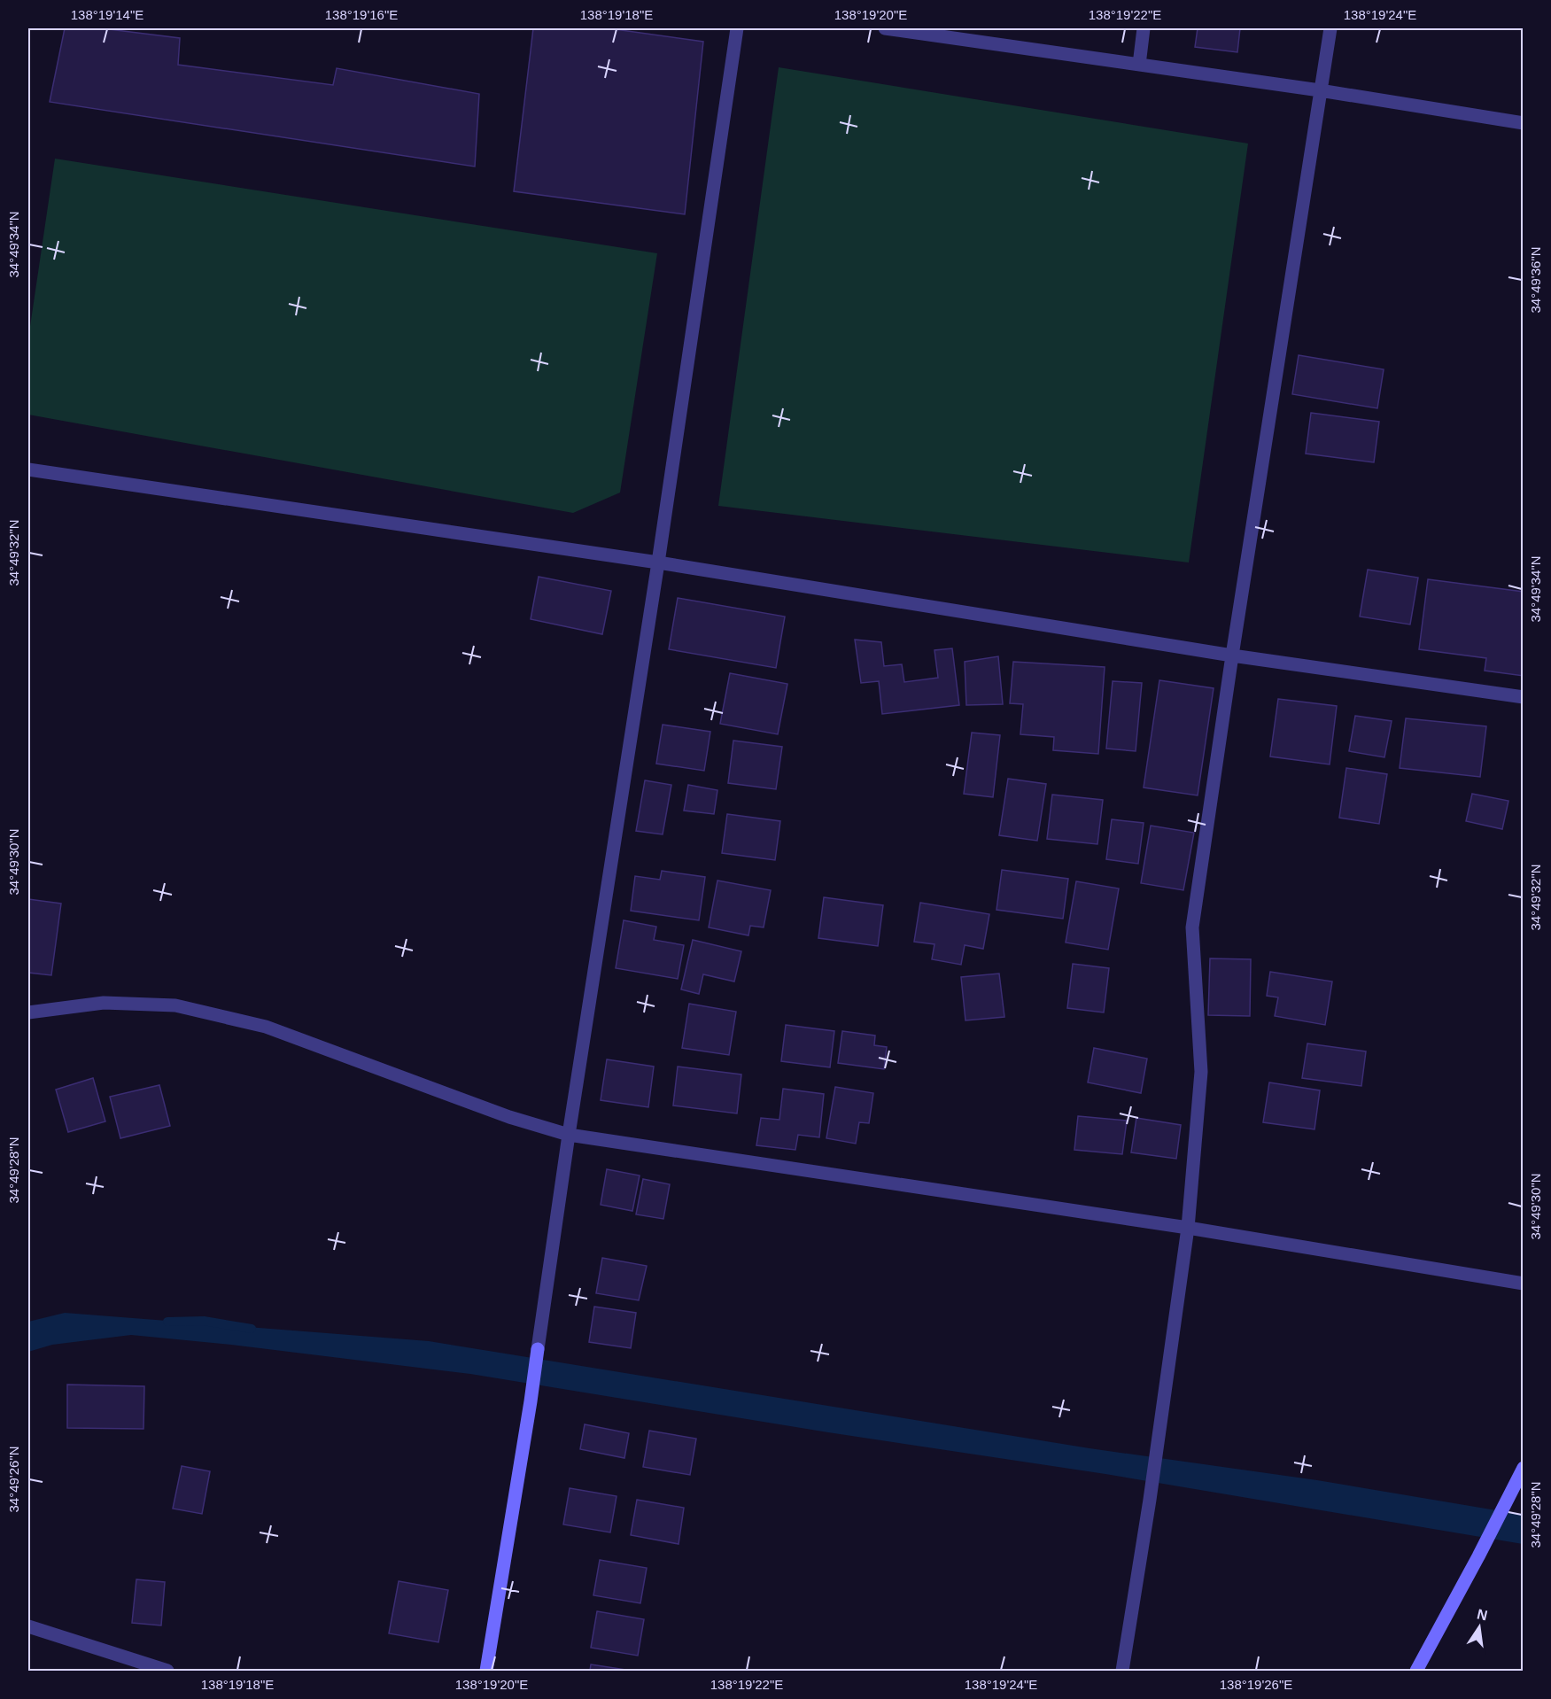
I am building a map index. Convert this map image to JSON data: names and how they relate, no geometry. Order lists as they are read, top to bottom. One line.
{"north":"top","coordinates":["138°19'14\"E","138°19'16\"E","138°19'18\"E","138°19'20\"E","138°19'22\"E","138°19'24\"E","34°49'34\"N","34°49'36\"N","34°49'32\"N","34°49'30\"N","34°49'28\"N","34°49'26\"N","138°19'26\"E"]}
